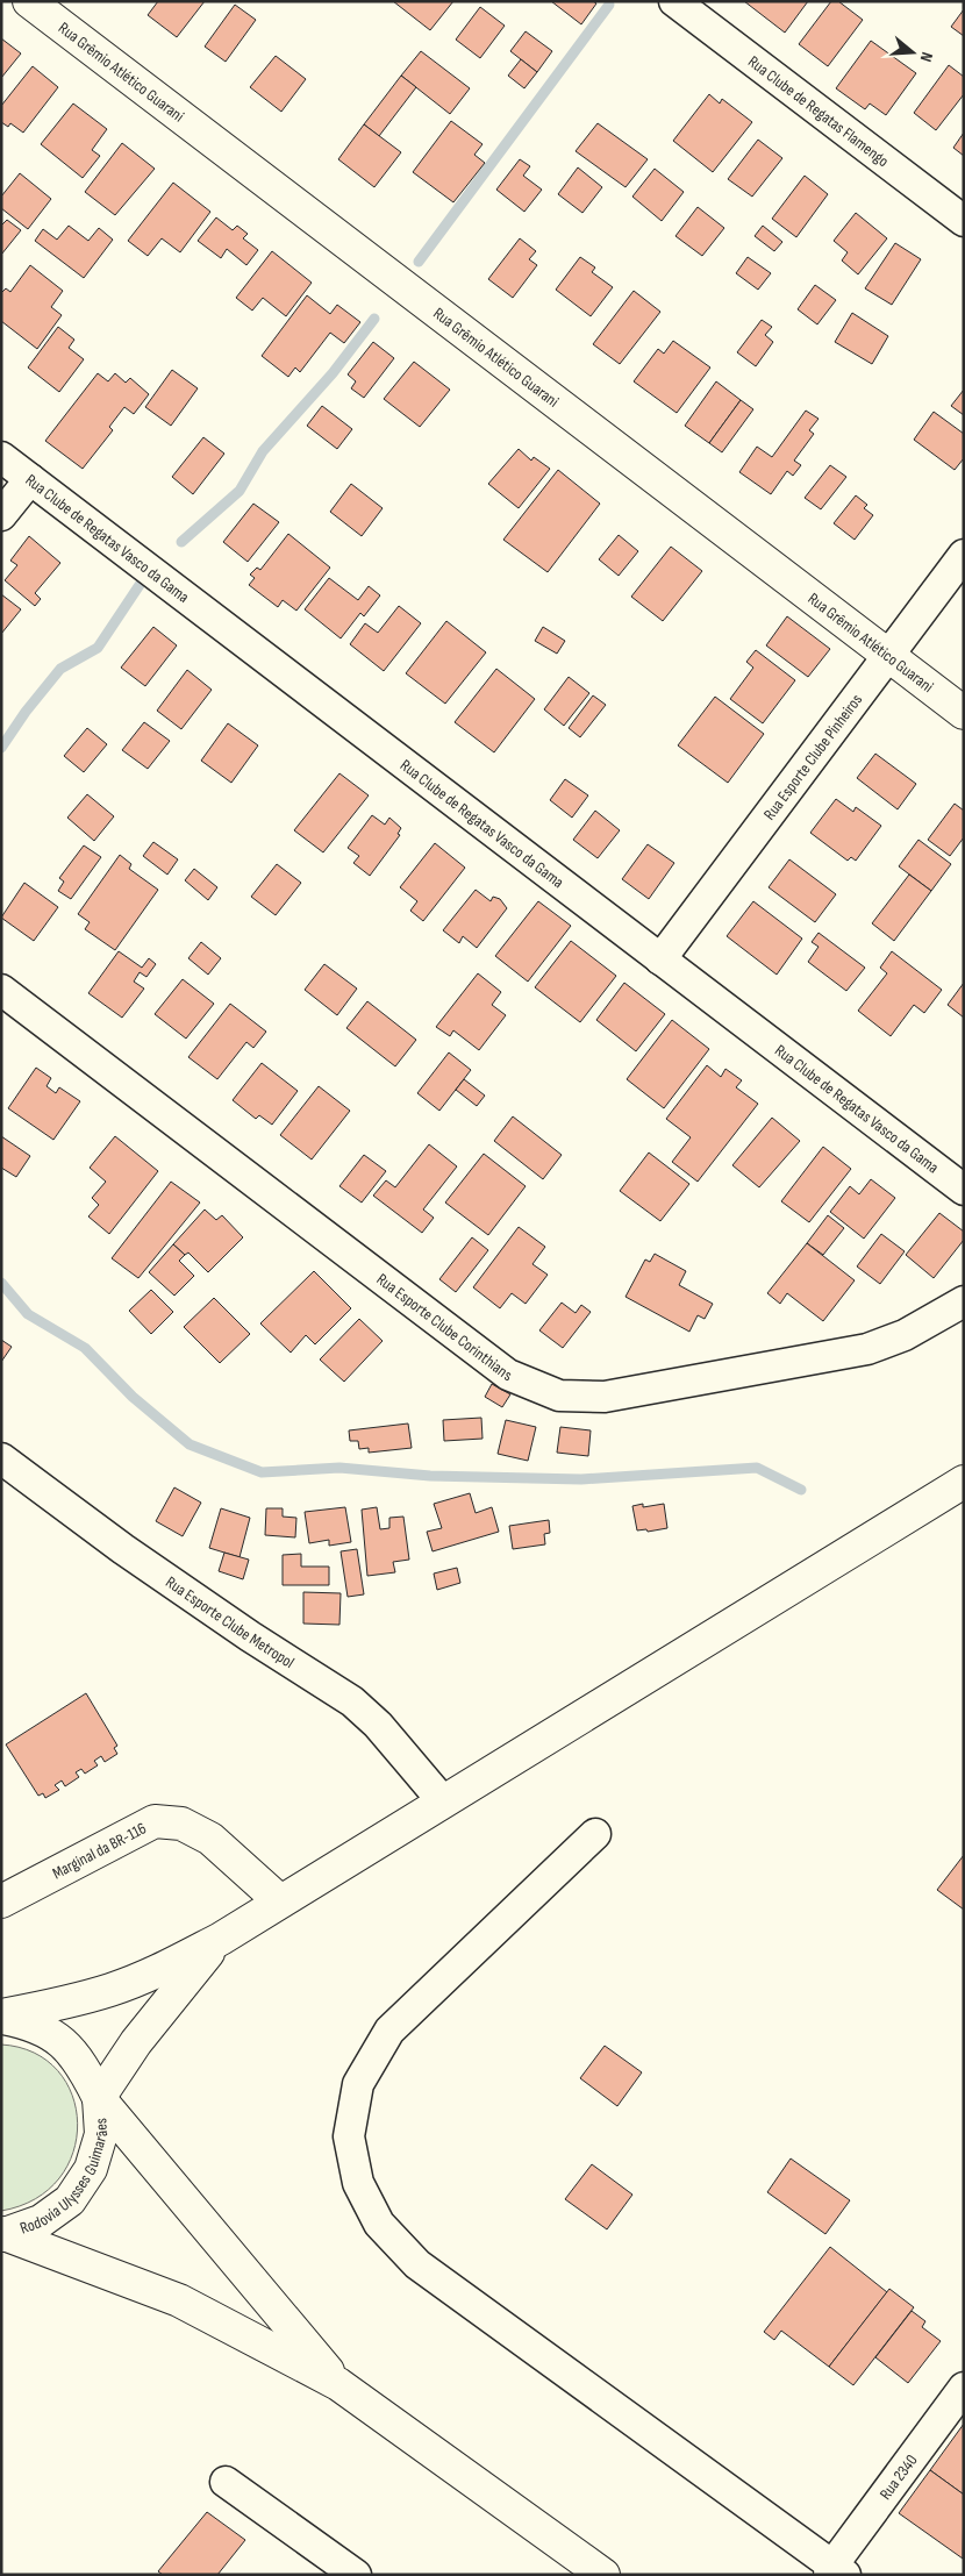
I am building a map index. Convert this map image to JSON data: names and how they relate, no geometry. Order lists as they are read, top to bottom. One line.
{"streets":{"main road":["Rua Grêmio Atlético Guarani","Marginal da BR-116","Rodovia Ulysses Guimarães"],"street":["Rua Clube de Regatas Flamengo","Rua Clube de Regatas Vasco da Gama","Rua Esporte Clube Pinheiros","Rua Esporte Clube Corinthians","Rua Esporte Clube Metropol","Rua 2340"]},"crossings":[["Rua Grêmio Atlético Guarani","Rua Esporte Clube Pinheiros"],["Rua Clube de Regatas Vasco da Gama","Rua Esporte Clube Pinheiros"]],"north":"right"}
